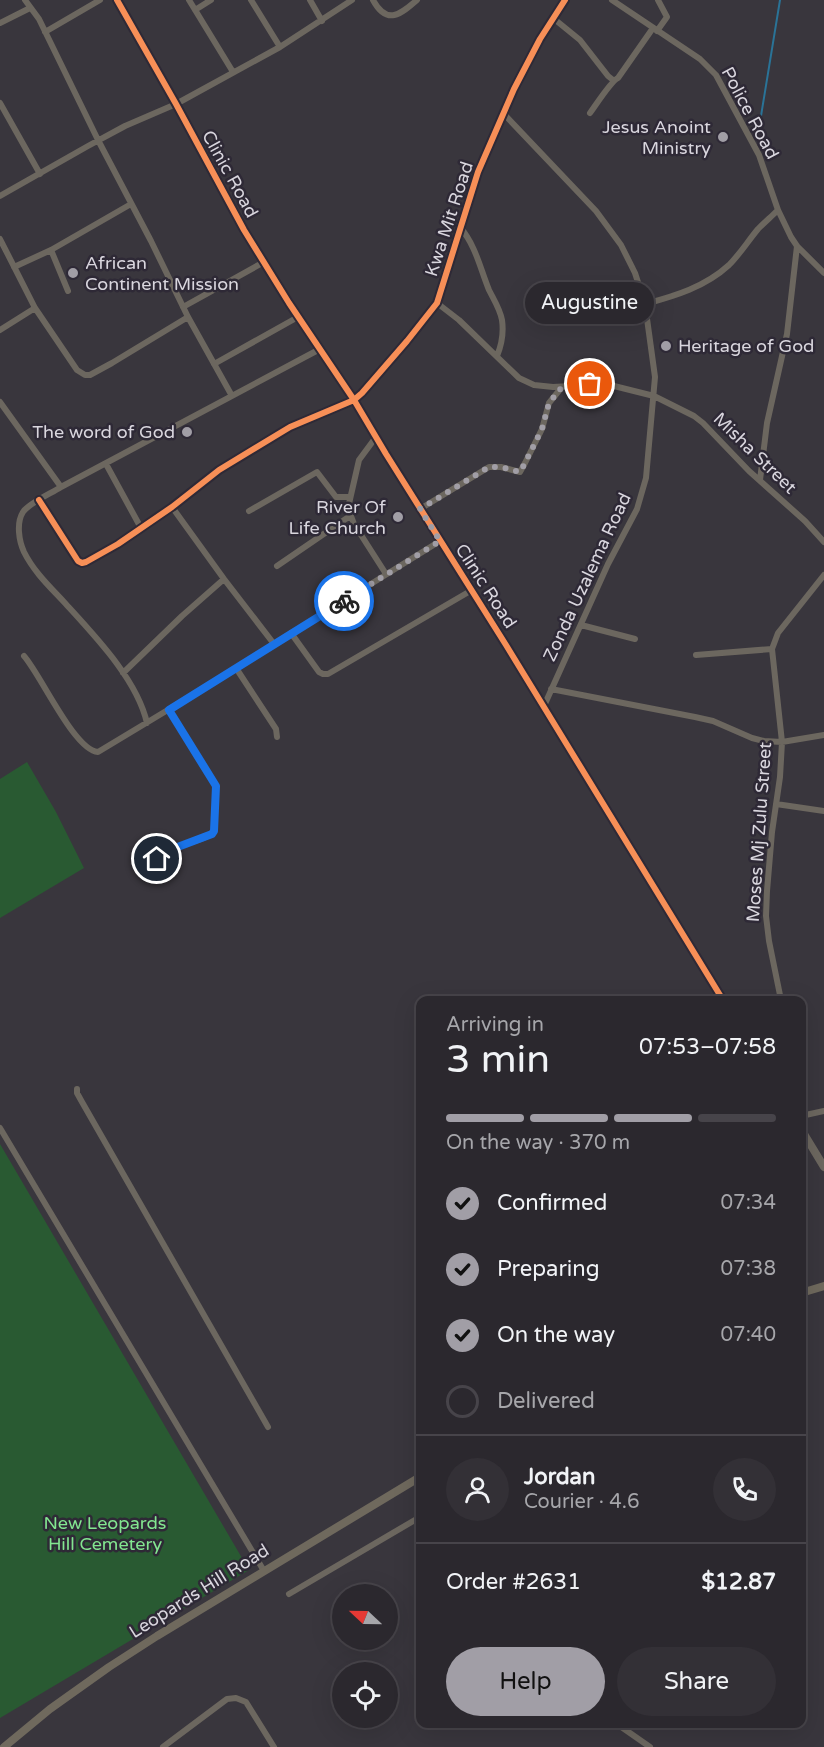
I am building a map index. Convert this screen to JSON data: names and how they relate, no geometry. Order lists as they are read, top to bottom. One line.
{"streets":{"main road":["Leopards Hill Road"],"street":["Police Road","Clinic Road","Kwa Mit Road","Misha Street","Zonda Uzalema Road","Moses Mj Zulu Street"]},"crossings":[["Clinic Road","Kwa Mit Road"],["Clinic Road","Zonda Uzalema Road"],["Kwa Mit Road","Misha Street"],["Kwa Mit Road","Zonda Uzalema Road"],["Misha Street","Zonda Uzalema Road"]],"parks":["New Leopards Hill Cemetery"],"places":["Jesus Anoint Ministry","African Continent Mission","Heritage of God","Augustine","The word of God","River Of Life Church"],"north":"left","page":{"bubble":"Augustine","heading":["3 min","Arriving in","07:53–07:58"],"panel":["Jordan","Courier · 4.6","Order #2631","$12.87"],"bar":"On the way · 370 m","list":[["Confirmed","07:34"],["Preparing","07:38"],["On the way","07:40"],"Delivered"],"buttons":["Help","Share"]}}
